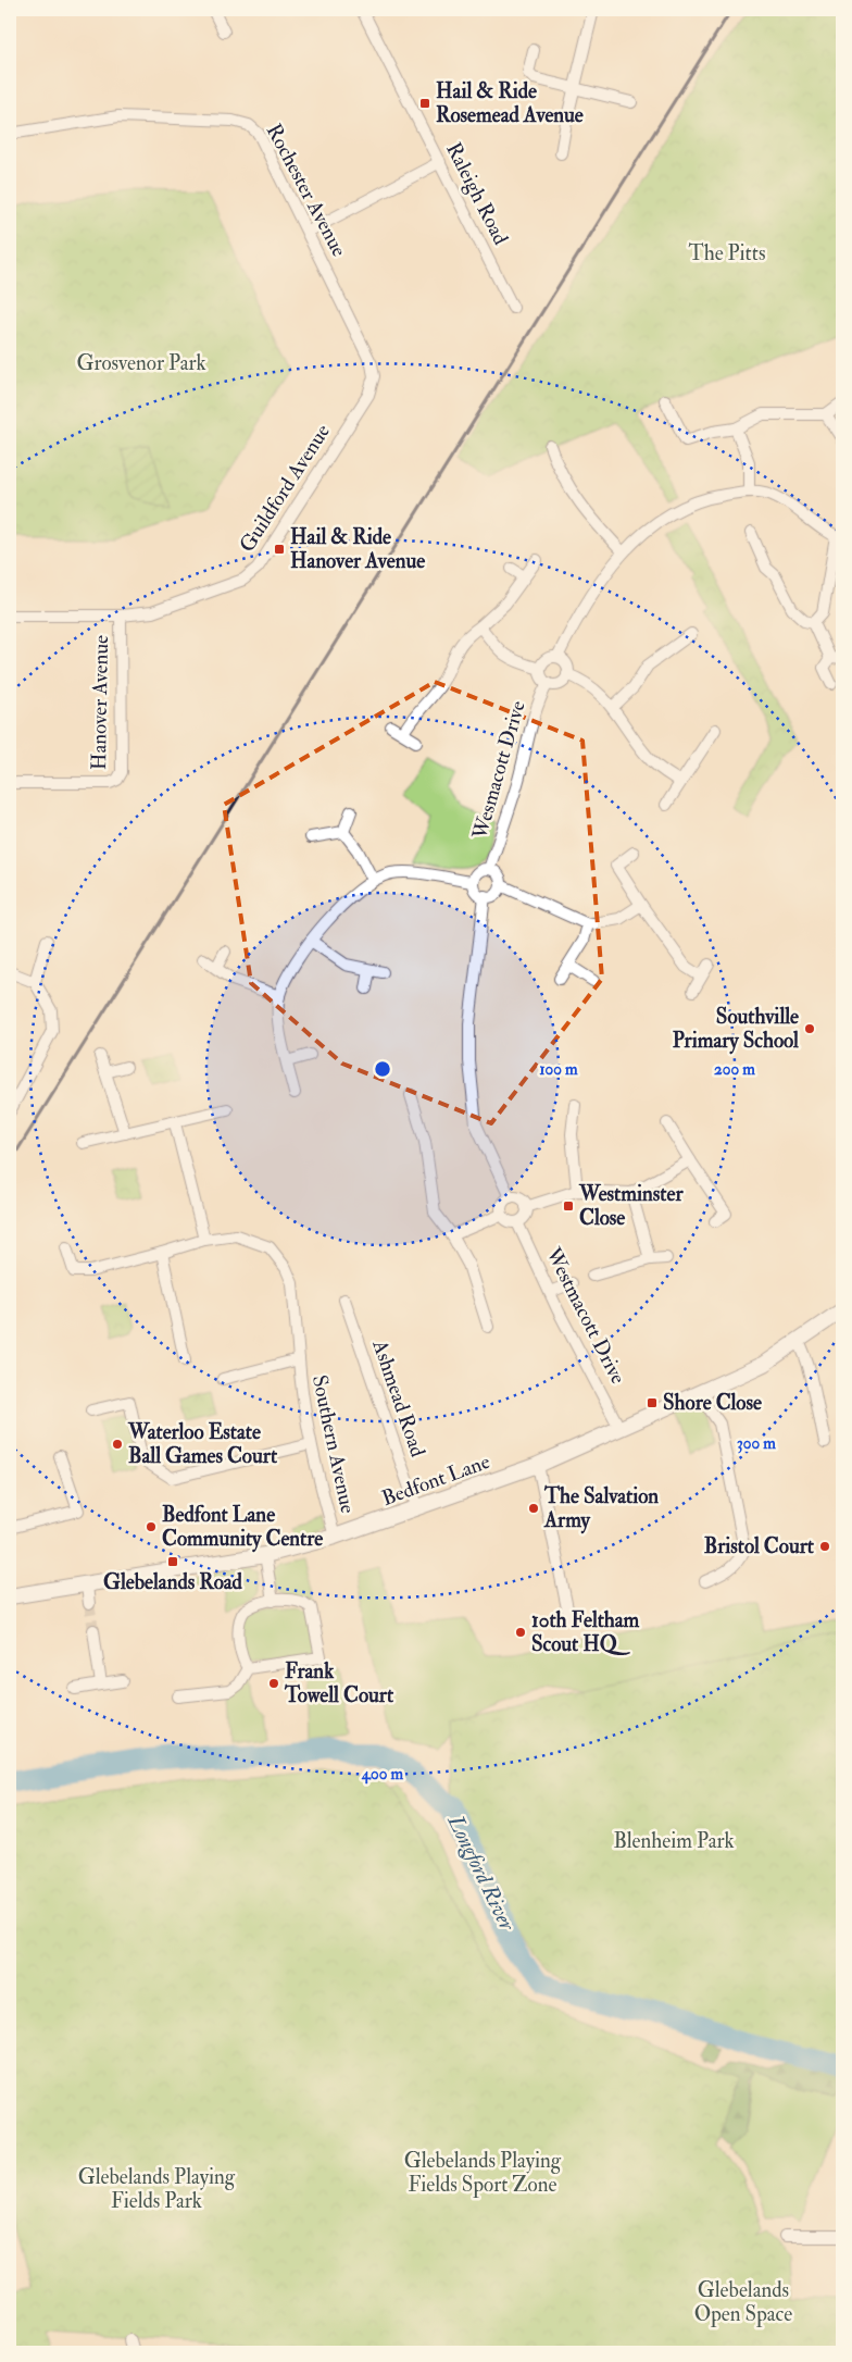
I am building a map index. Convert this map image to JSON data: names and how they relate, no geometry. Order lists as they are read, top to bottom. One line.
{"streets":{"main road":["Bedfont Lane"],"street":["Rochester Avenue","Raleigh Road","Guildford Avenue","Hanover Avenue","Wesmacott Drive","Westmacott Drive","Ashmead Road","Southern Avenue"]},"crossings":[["Rochester Avenue","Guildford Avenue"],["Guildford Avenue","Hanover Avenue"],["Westmacott Drive","Bedfont Lane"],["Ashmead Road","Bedfont Lane"],["Southern Avenue","Bedfont Lane"]],"water":["Longford River"],"parks":["The Pitts","Grosvenor Park","Blenheim Park","Glebelands Playing Fields Sport Zone","Glebelands Playing Fields Park","Glebelands Open Space"],"places":{"transit":["Hail & Ride Rosemead Avenue","Hail & Ride Hanover Avenue","Westminster Close","Shore Close","Glebelands Road"],"other":["Southville Primary School","Waterloo Estate Ball Games Court","The Salvation Army","Bedfont Lane Community Centre","Bristol Court","10th Feltham Scout HQ","Frank Towell Court"]},"rings":["100 m","200 m","300 m","400 m"]}
